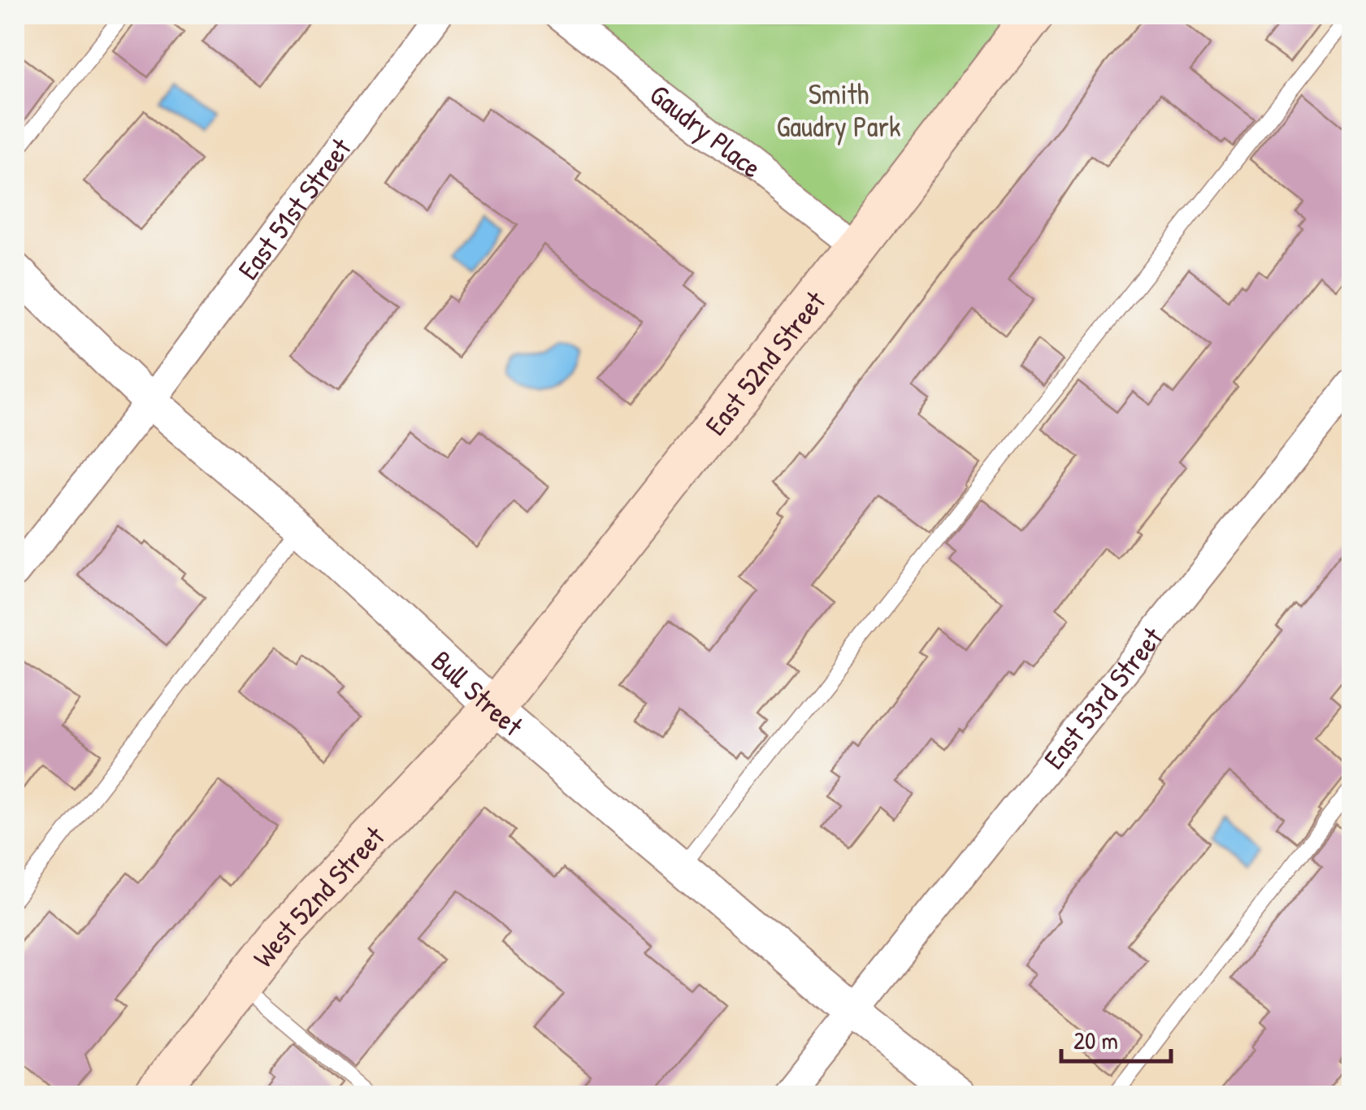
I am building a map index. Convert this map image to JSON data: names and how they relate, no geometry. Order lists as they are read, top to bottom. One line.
{"streets":{"main road":["East 52nd Street","West 52nd Street"],"street":["Gaudry Place","East 51st Street","Bull Street","East 53rd Street"]},"crossings":[["Gaudry Place","East 52nd Street"],["East 51st Street","Bull Street"],["East 52nd Street","Bull Street"],["East 52nd Street","West 52nd Street"],["Bull Street","East 53rd Street"],["Bull Street","West 52nd Street"]],"parks":["Smith Gaudry Park"],"scale_bar":"20 m"}
